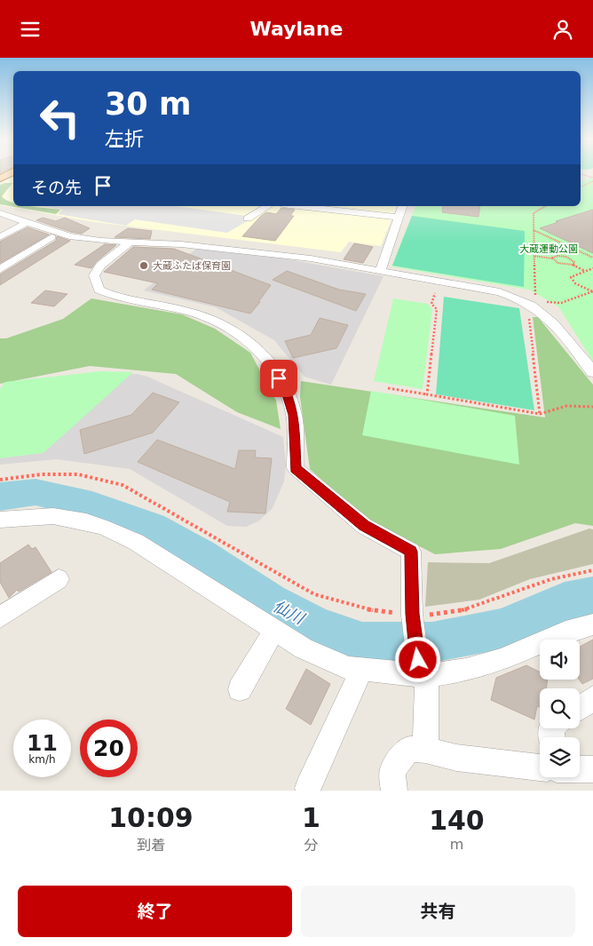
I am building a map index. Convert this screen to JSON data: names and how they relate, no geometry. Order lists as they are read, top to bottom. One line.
{"water":["仙川"],"parks":["大蔵運動公園"],"places":["大蔵ふたば保育園"],"page":{"header":"Waylane","turn":["30 m","左折"],"then":"その先","speed":"11 km/h","limit":"20","eta":["10:09","到着","1","分","140","m"],"buttons":["終了","共有"]}}
